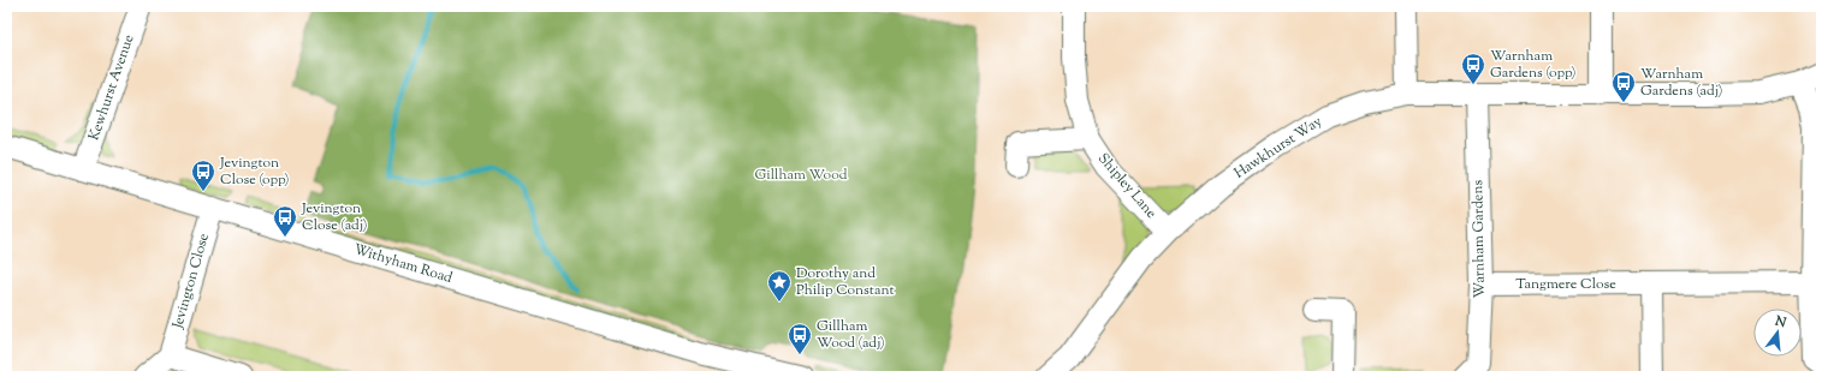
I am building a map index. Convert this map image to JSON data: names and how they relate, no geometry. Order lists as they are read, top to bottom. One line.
{"streets":{"street":["Kewhurst Avenue","Hawkhurst Way","Shipley Lane","Warnham Gardens","Withyham Road","Jevington Close","Tangmere Close"]},"crossings":[["Kewhurst Avenue","Withyham Road"],["Hawkhurst Way","Shipley Lane"],["Hawkhurst Way","Warnham Gardens"],["Warnham Gardens","Tangmere Close"],["Withyham Road","Jevington Close"]],"parks":["Gillham Wood"],"places":{"bus stop":["Warnham Gardens (opp)","Warnham Gardens (adj)","Jevington Close (opp)","Jevington Close (adj)","Gillham Wood (adj)"],"place":["Dorothy and Philip Constant"]},"north":"top"}
